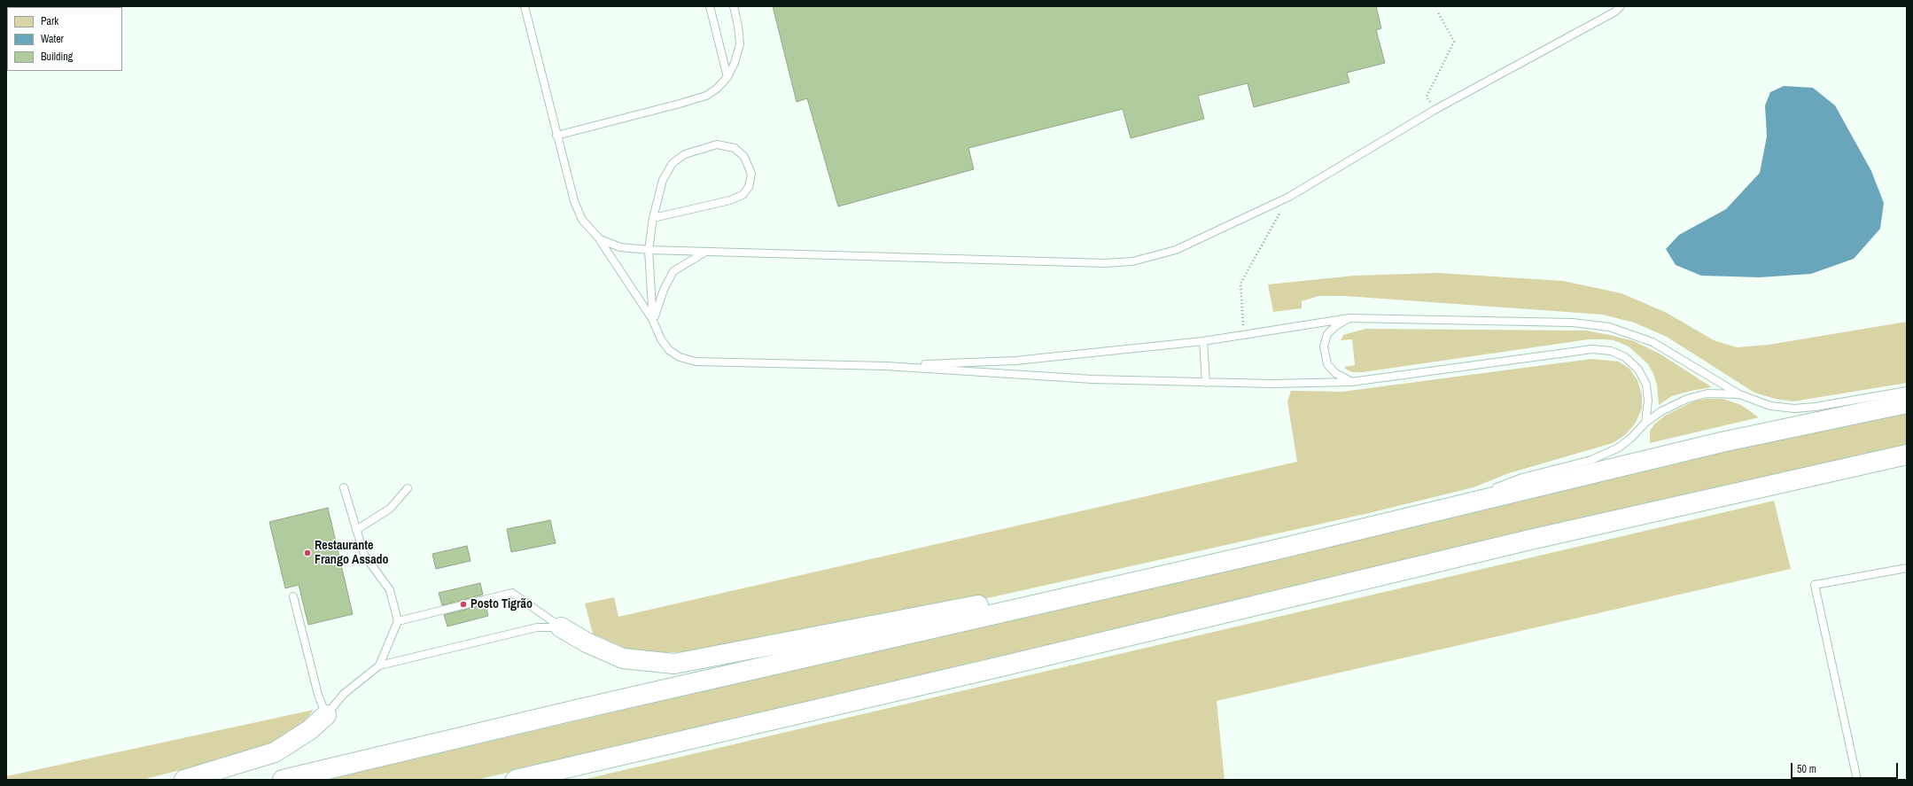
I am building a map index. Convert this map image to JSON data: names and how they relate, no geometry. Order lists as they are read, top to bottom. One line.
{"places":["Restaurante Frango Assado","Posto Tigrão"],"legend":["Park","Water","Building"],"scale_bar":"50 m"}
